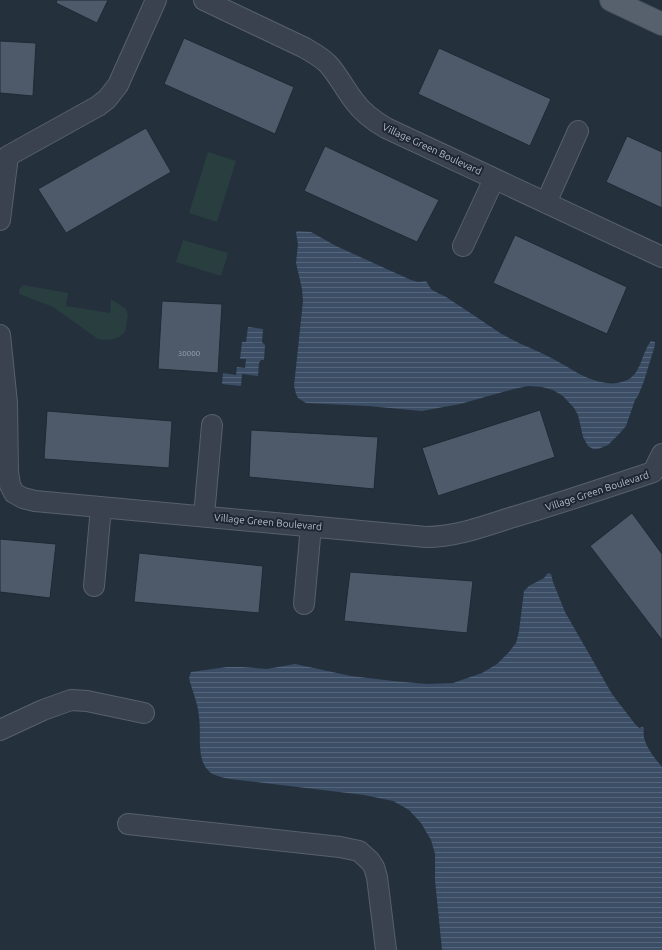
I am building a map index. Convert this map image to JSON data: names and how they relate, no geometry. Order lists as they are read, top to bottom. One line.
{"streets":{"street":["Village Green Boulevard"]},"house_numbers":["30000"]}
